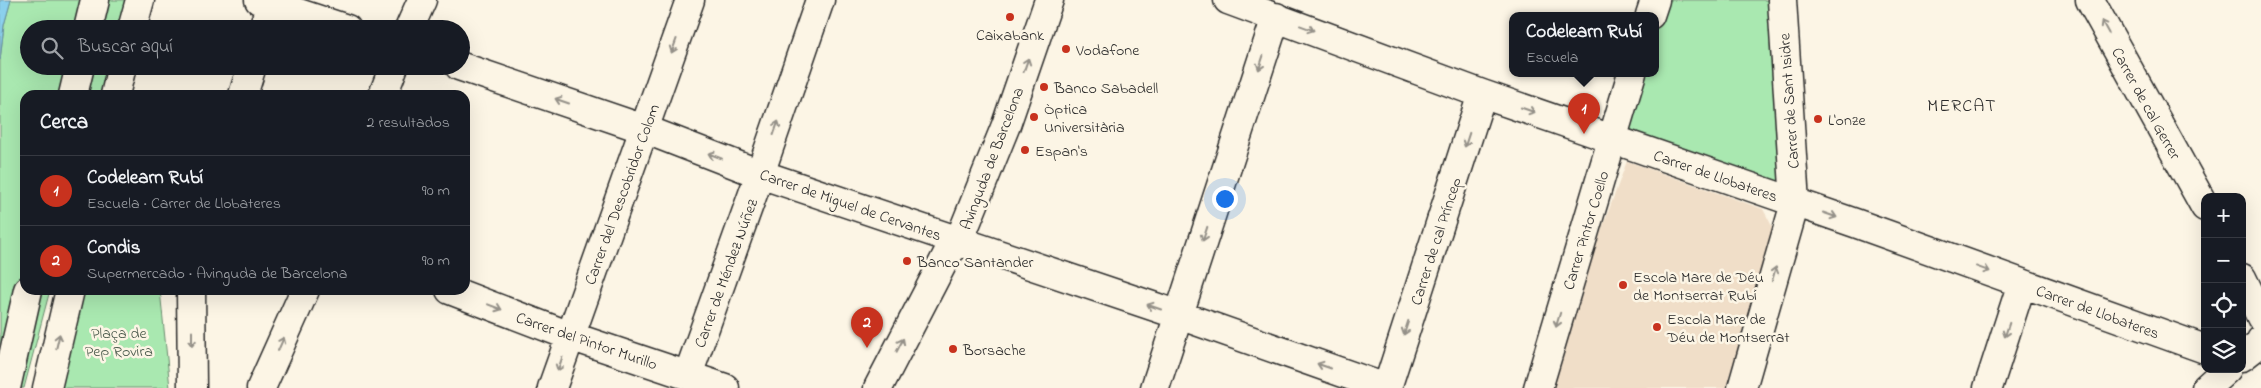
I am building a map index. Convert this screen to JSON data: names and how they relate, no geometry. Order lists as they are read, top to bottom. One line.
{"streets":{"street":["Carrer de Sant Isidre","Carrer de cal Gerrer","Avinguda de Barcelona","Carrer de Llobateres","Carrer del Descobridor Colom","Carrer de Miguel de Cervantes","Carrer Pintor Coello","Carrer de cal Príncep","Carrer de Méndez Núñez","Carrer del Pintor Murillo"]},"crossings":[["Carrer de Sant Isidre","Carrer de Llobateres"],["Avinguda de Barcelona","Carrer de Miguel de Cervantes"],["Carrer de Llobateres","Carrer Pintor Coello"],["Carrer de Llobateres","Carrer de cal Príncep"],["Carrer del Descobridor Colom","Carrer de Miguel de Cervantes"],["Carrer del Descobridor Colom","Carrer del Pintor Murillo"],["Carrer de Miguel de Cervantes","Carrer de cal Príncep"],["Carrer de Miguel de Cervantes","Carrer de Méndez Núñez"],["Carrer de Méndez Núñez","Carrer del Pintor Murillo"]],"one_way":["Carrer de cal Gerrer","Carrer de Llobateres","Carrer del Descobridor Colom","Carrer de Miguel de Cervantes","Carrer Pintor Coello","Carrer de Méndez Núñez","Carrer del Pintor Murillo"],"districts":["MERCAT"],"parks":["Plaça de Pep Rovira"],"places":["Caixabank","Vodafone","Banco Sabadell","Òptica Universitària","L'onze","Espan's","Banco Santander","Escola Mare de Déu de Montserrat Rubí","Escola Mare de Déu de Montserrat","Borsache"],"page":{"popup":["Codelearn Rubí","Escuela"],"search":"Buscar aquí","heading":["Cerca","2 resultados"],"pins":["1","2"],"list":[{"mark":"1","name":"Codelearn Rubí","note":"Escuela · Carrer de Llobateres","value":"90 m"},{"mark":"2","name":"Condis","note":"Supermercado · Avinguda de Barcelona","value":"90 m"}],"map_buttons":["+","−"]}}
